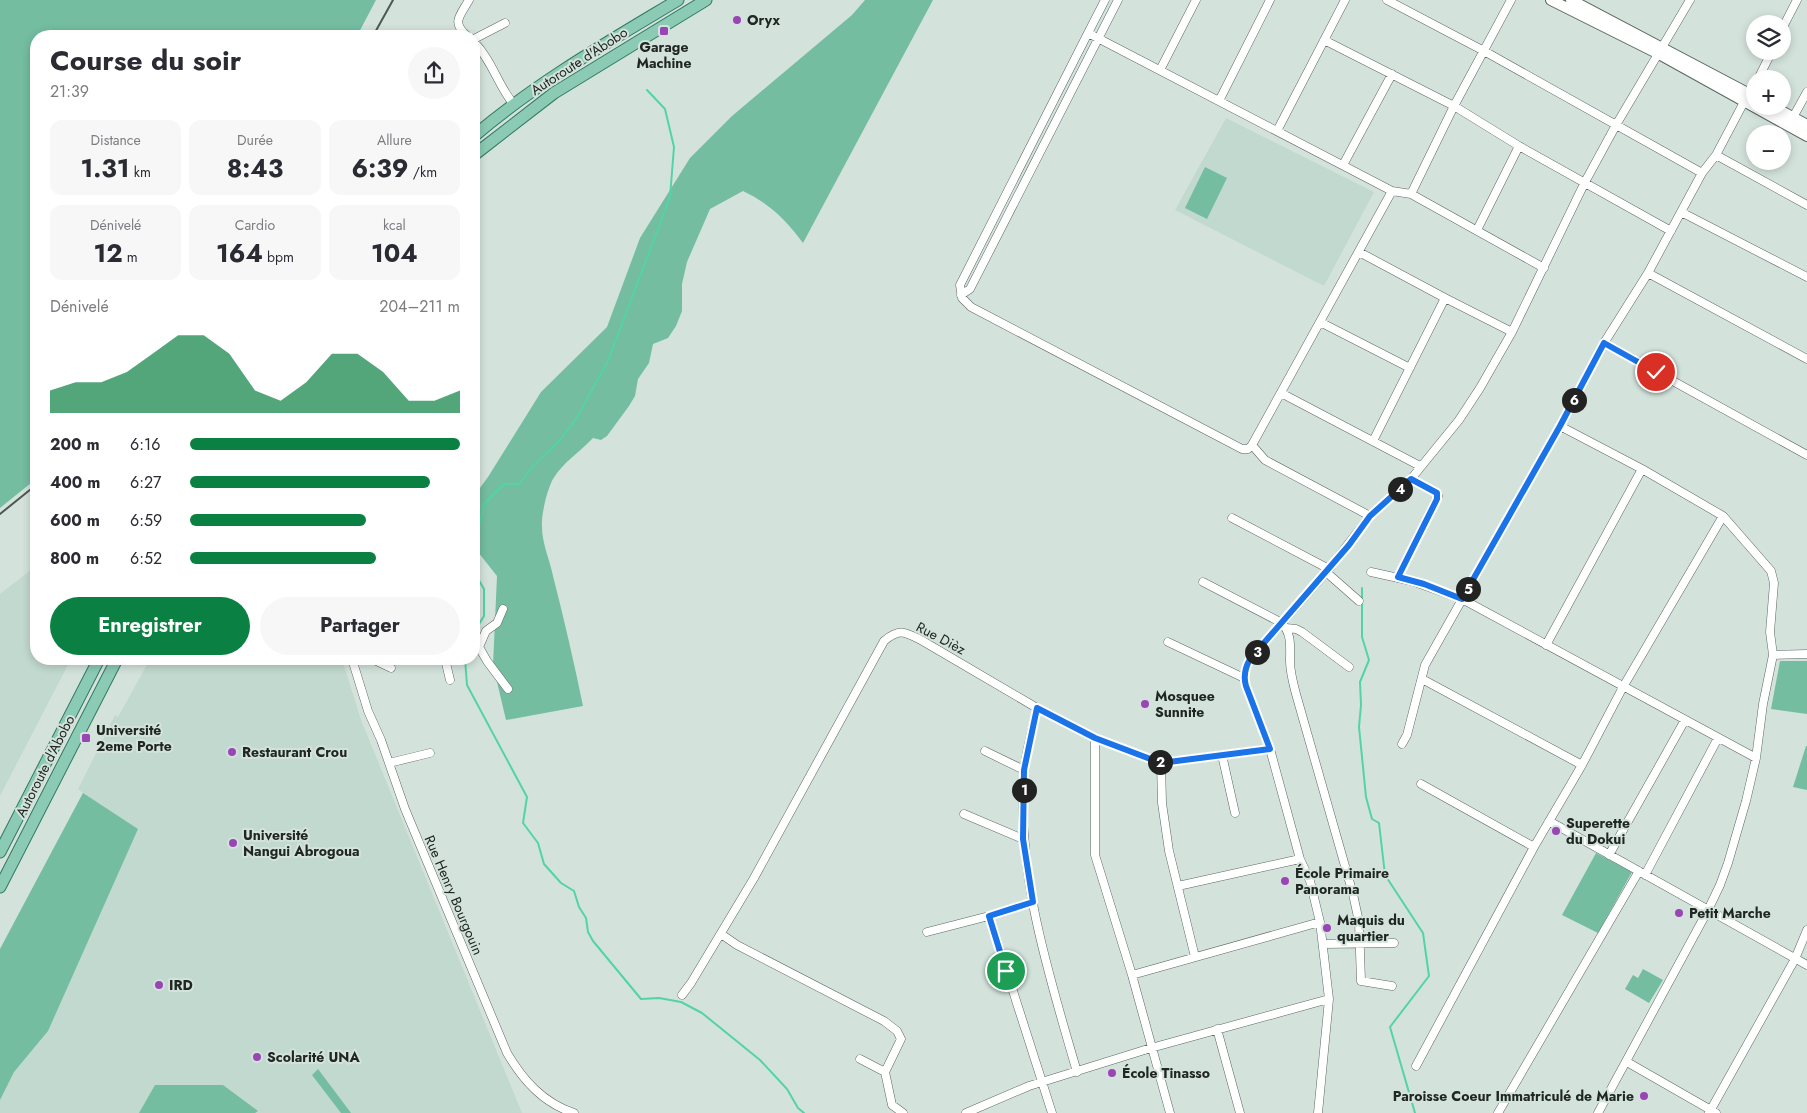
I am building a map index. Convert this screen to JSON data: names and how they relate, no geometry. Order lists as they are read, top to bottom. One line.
{"streets":{"main road":["Autoroute d'Abobo"],"street":["Rue Dièz","Rue Henry Bourgouin"]},"places":{"other":["Oryx","Mosquee Sunnite","Restaurant Crou","Superette du Dokui","Université Nangui Abrogoua","École Primaire Panorama","Petit Marche","Maquis du quartier","IRD","Scolarité UNA","École Tinasso","Paroisse Coeur Immatriculé de Marie"],"transit":["Garage Machine","Université 2eme Porte"]},"page":{"map_buttons":["+","−"],"heading":["Course du soir","21:39"],"stats":[["Distance","1.31 km"],["Durée","8:43"],["Allure","6:39 /km"],["Dénivelé","12 m"],["Cardio","164 bpm"],["kcal","104"]],"chart":["Dénivelé","204–211 m"],"pins":["6","4","5","3","2","1"],"list":[{"name":"200 m","note":"6:16"},{"name":"400 m","note":"6:27"},{"name":"600 m","note":"6:59"},{"name":"800 m","note":"6:52"}],"buttons":["Enregistrer","Partager"]}}
